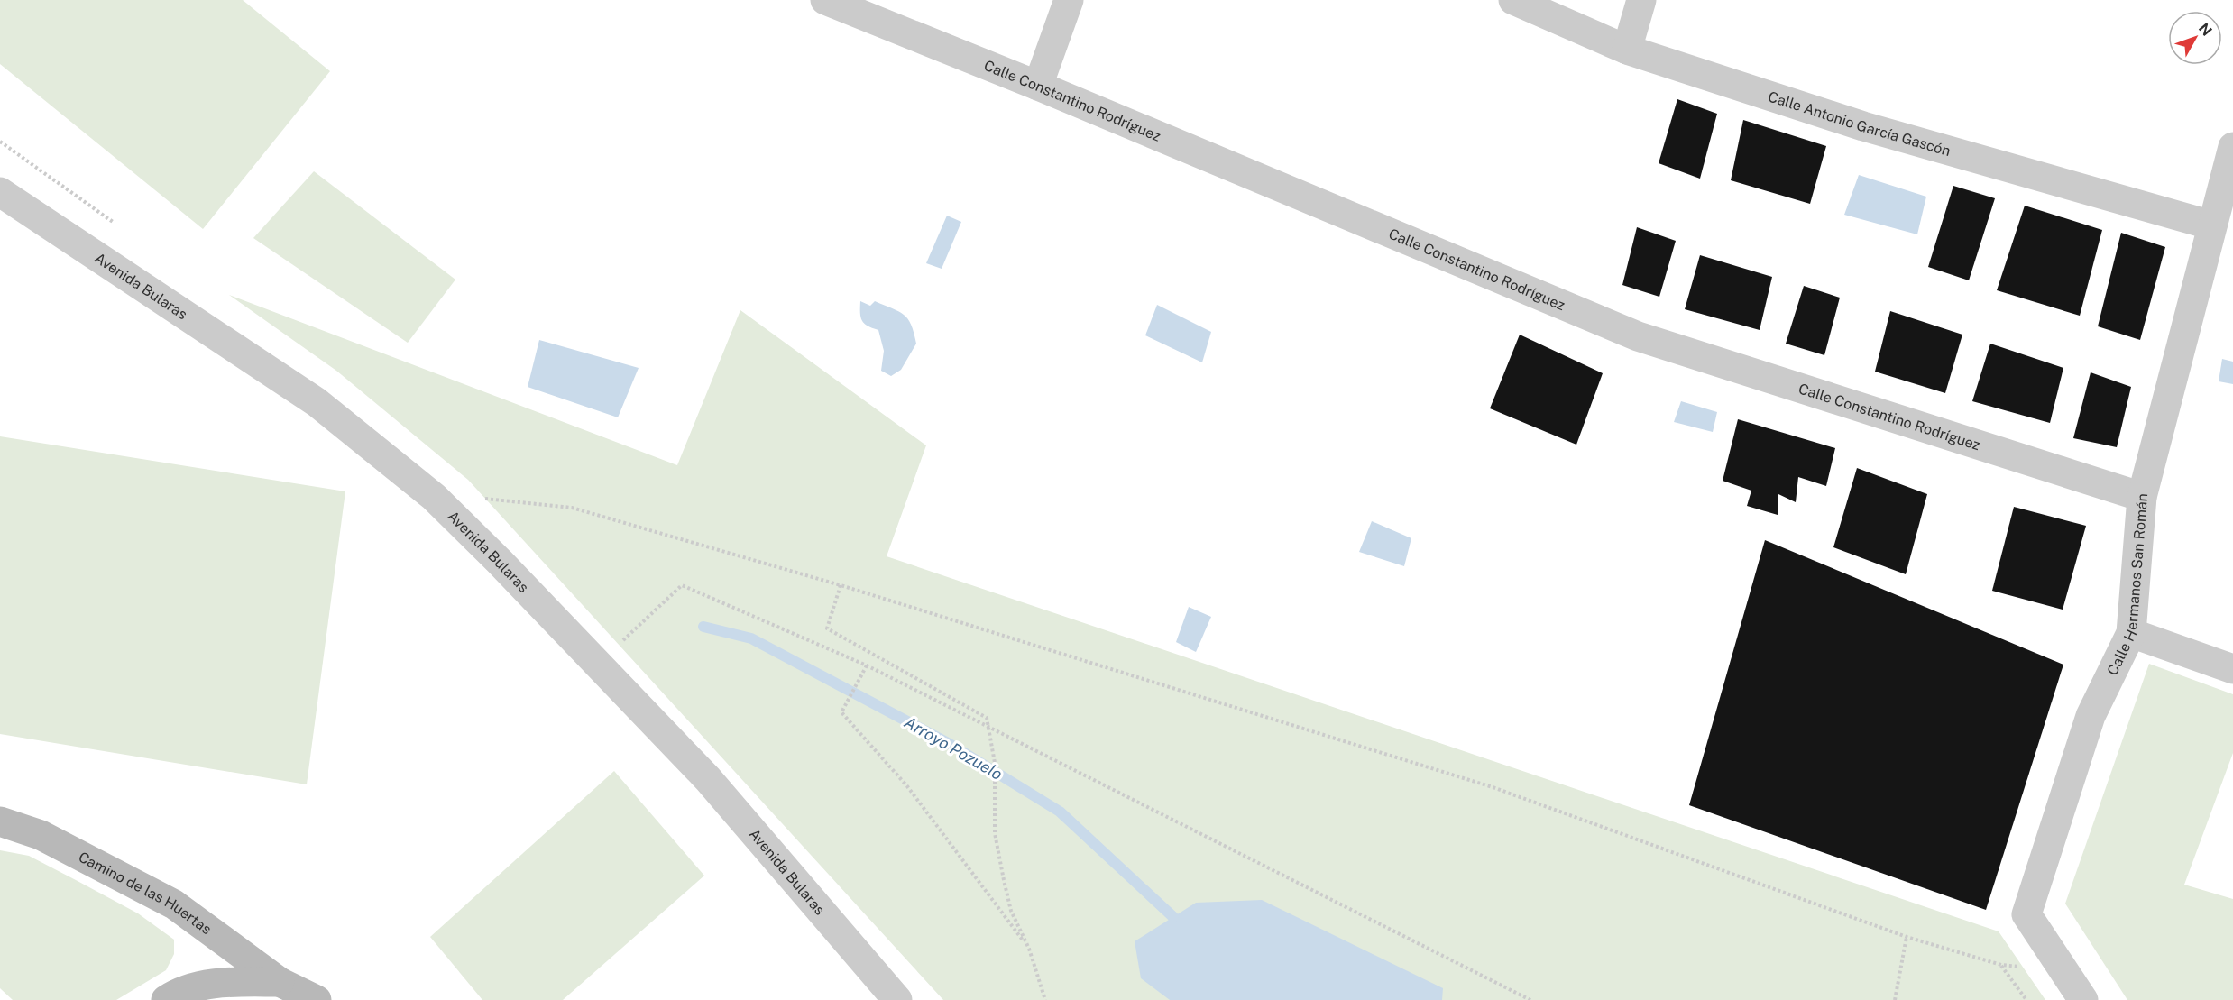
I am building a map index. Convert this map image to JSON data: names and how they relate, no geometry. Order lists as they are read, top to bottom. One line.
{"streets":{"main road":["Camino de las Huertas"],"street":["Calle Constantino Rodríguez","Calle Antonio García Gascón","Avenida Bularas","Calle Hermanos San Román"]},"crossings":[["Calle Constantino Rodríguez","Calle Hermanos San Román"],["Calle Antonio García Gascón","Calle Hermanos San Román"]],"water":["Arroyo Pozuelo"],"north":"top right"}
